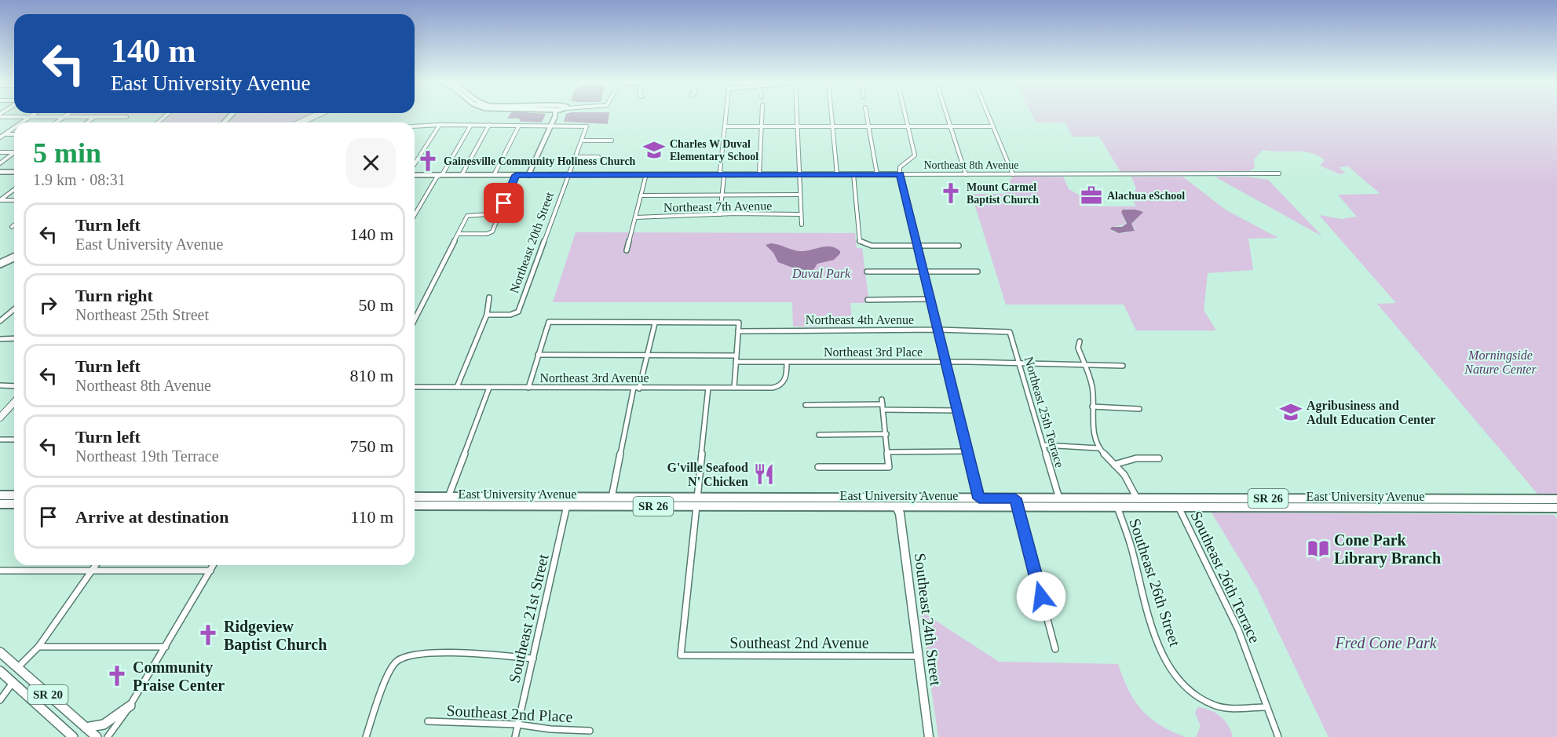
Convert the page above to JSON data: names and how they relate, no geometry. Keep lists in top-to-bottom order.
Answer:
{
  "streets": {
    "highway": ["SR 20"],
    "main road": ["East University Avenue", "SR 26"],
    "street": [
      "Northeast 8th Avenue",
      "Northeast 7th Avenue",
      "Northeast 20th Street",
      "Northeast 4th Avenue",
      "Northeast 3rd Place",
      "Northeast 3rd Avenue",
      "Northeast 25th Terrace",
      "Southeast 26th Terrace",
      "Southeast 26th Street",
      "Southeast 21st Street",
      "Southeast 24th Street",
      "Southeast 2nd Avenue",
      "Southeast 2nd Place"
    ]
  },
  "crossings": [
    ["Northeast 8th Avenue", "Northeast 20th Street"],
    ["Northeast 4th Avenue", "Northeast 25th Terrace"],
    ["Northeast 3rd Place", "Northeast 3rd Avenue"],
    ["Northeast 3rd Place", "Northeast 25th Terrace"],
    ["Northeast 25th Terrace", "East University Avenue"],
    ["East University Avenue", "Southeast 26th Terrace"],
    ["East University Avenue", "Southeast 26th Street"],
    ["East University Avenue", "Southeast 21st Street"],
    ["East University Avenue", "Southeast 24th Street"],
    ["East University Avenue", "Southeast 2nd Avenue"],
    ["Southeast 26th Terrace", "Southeast 26th Street"],
    ["Southeast 21st Street", "Southeast 2nd Place"],
    ["Southeast 24th Street", "Southeast 2nd Avenue"]
  ],
  "parks": ["Duval Park", "Morningside Nature Center", "Fred Cone Park"],
  "places": {
    "school or university": ["Charles W Duval Elementary School", "Agribusiness and Adult Education Center"],
    "church": [
      "Gainesville Community Holiness Church",
      "Mount Carmel Baptist Church",
      "Ridgeview Baptist Church",
      "Community Praise Center"
    ],
    "office": ["Alachua eSchool"],
    "restaurant": ["G'ville Seafood N' Chicken"],
    "library": ["Cone Park Library Branch"]
  },
  "page": {
    "turn": ["140 m", "East University Avenue"],
    "heading": ["5 min", "1.9 km · 08:31"],
    "list": [
      {
        "name": "Turn left",
        "note": "East University Avenue",
        "value": "140 m"
      },
      {
        "name": "Turn right",
        "note": "Northeast 25th Street",
        "value": "50 m"
      },
      {
        "name": "Turn left",
        "note": "Northeast 8th Avenue",
        "value": "810 m"
      },
      {
        "name": "Turn left",
        "note": "Northeast 19th Terrace",
        "value": "750 m"
      },
      {
        "name": "Arrive at destination",
        "value": "110 m"
      }
    ]
  }
}
